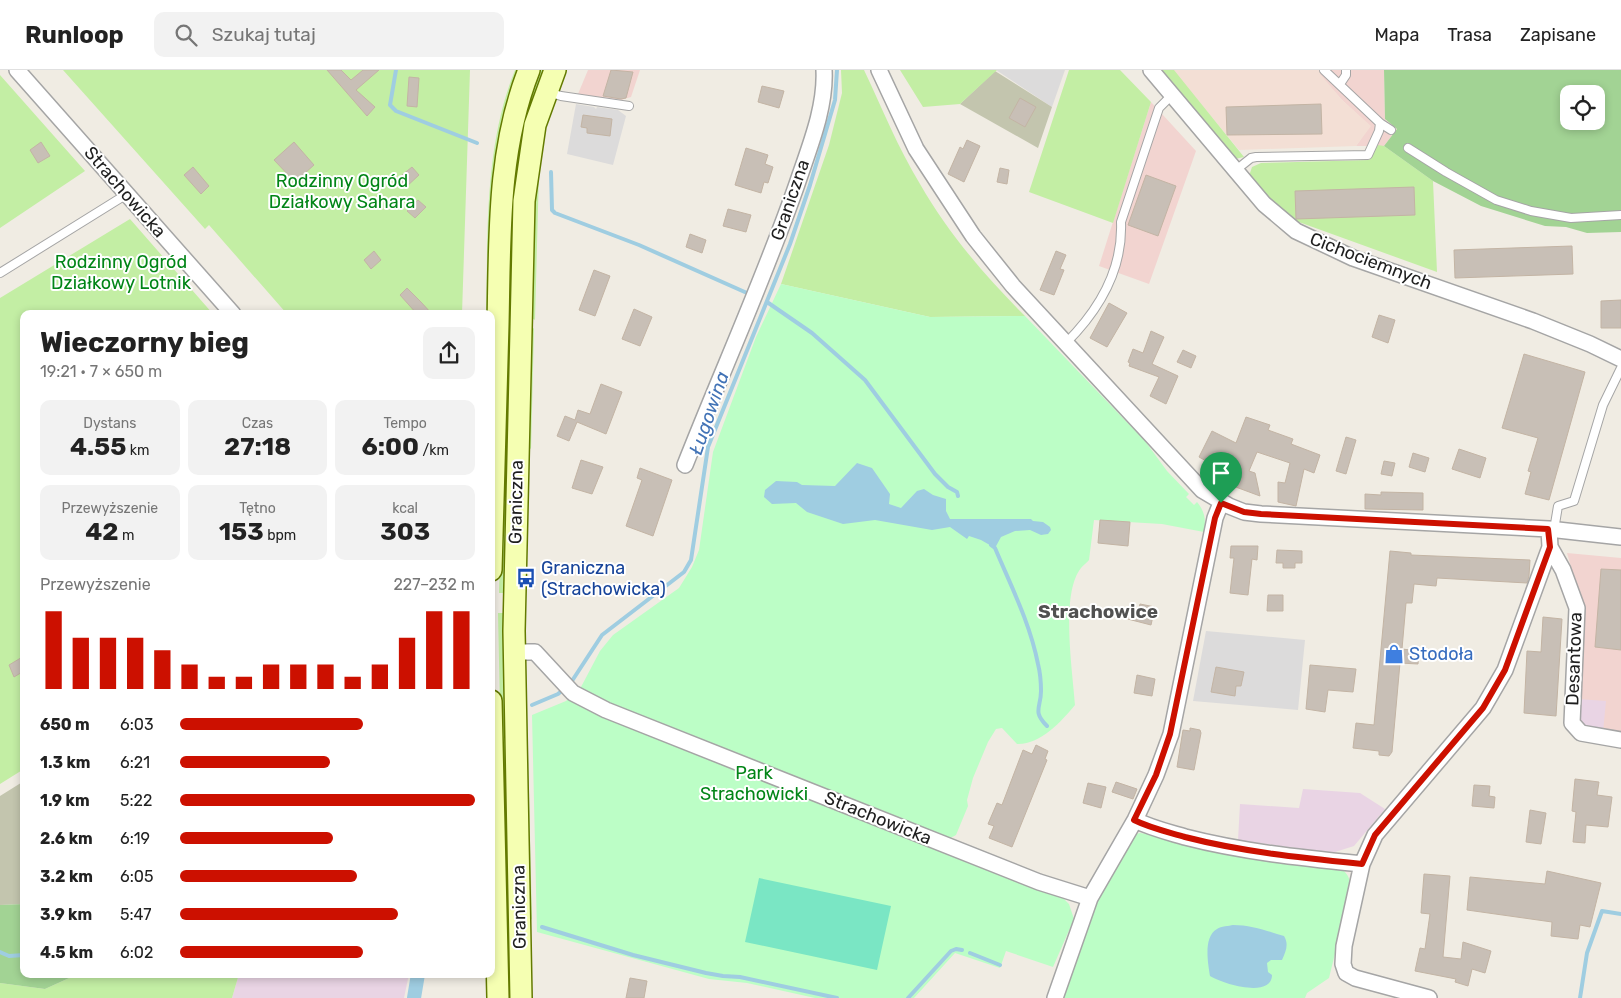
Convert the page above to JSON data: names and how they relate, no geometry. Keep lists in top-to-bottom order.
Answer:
{
  "streets": {
    "main road": ["Graniczna"],
    "street": ["Strachowicka", "Cichociemnych", "Desantowa"]
  },
  "crossings": [
    ["Strachowicka", "Graniczna"]
  ],
  "districts": ["Strachowice"],
  "water": ["Ługowina"],
  "parks": ["Rodzinny Ogród Działkowy Sahara", "Rodzinny Ogród Działkowy Lotnik", "Park Strachowicki"],
  "places": {
    "bus stop": ["Graniczna (Strachowicka)"],
    "shop": ["Stodoła"]
  },
  "page": {
    "header": "Runloop",
    "search": "Szukaj tutaj",
    "nav": ["Mapa", "Trasa", "Zapisane"],
    "heading": ["Wieczorny bieg", "19:21 · 7 × 650 m"],
    "stats": [
      ["Dystans", "4.55 km"],
      ["Czas", "27:18"],
      ["Tempo", "6:00 /km"],
      ["Przewyższenie", "42 m"],
      ["Tętno", "153 bpm"],
      ["kcal", "303"]
    ],
    "chart": ["Przewyższenie", "227–232 m"],
    "list": [
      {
        "name": "650 m",
        "note": "6:03"
      },
      {
        "name": "1.3 km",
        "note": "6:21"
      },
      {
        "name": "1.9 km",
        "note": "5:22"
      },
      {
        "name": "2.6 km",
        "note": "6:19"
      },
      {
        "name": "3.2 km",
        "note": "6:05"
      },
      {
        "name": "3.9 km",
        "note": "5:47"
      },
      {
        "name": "4.5 km",
        "note": "6:02"
      }
    ]
  }
}
